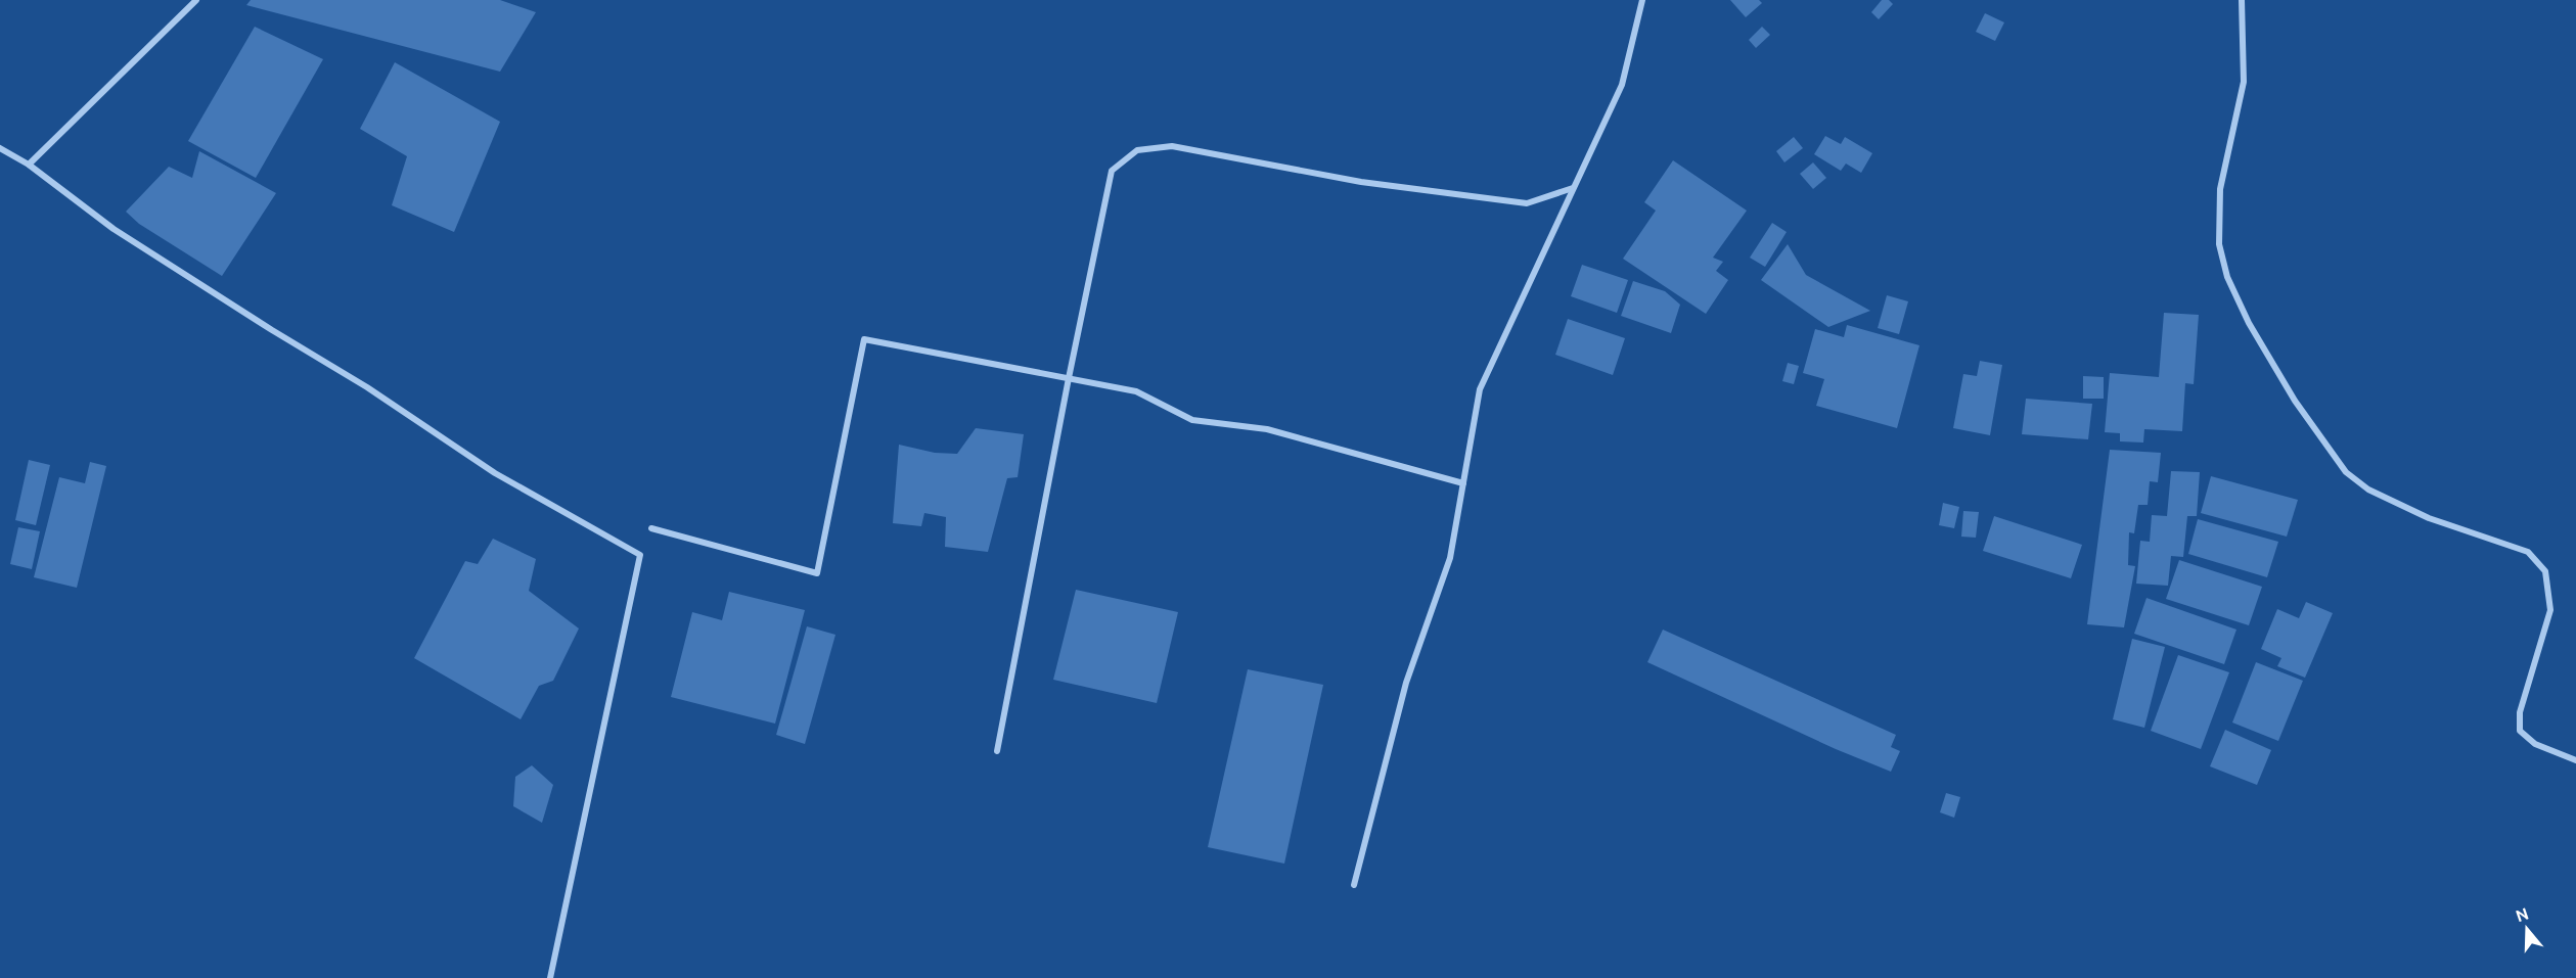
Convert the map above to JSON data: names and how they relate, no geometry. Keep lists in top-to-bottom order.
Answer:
{
  "north": "top"
}
